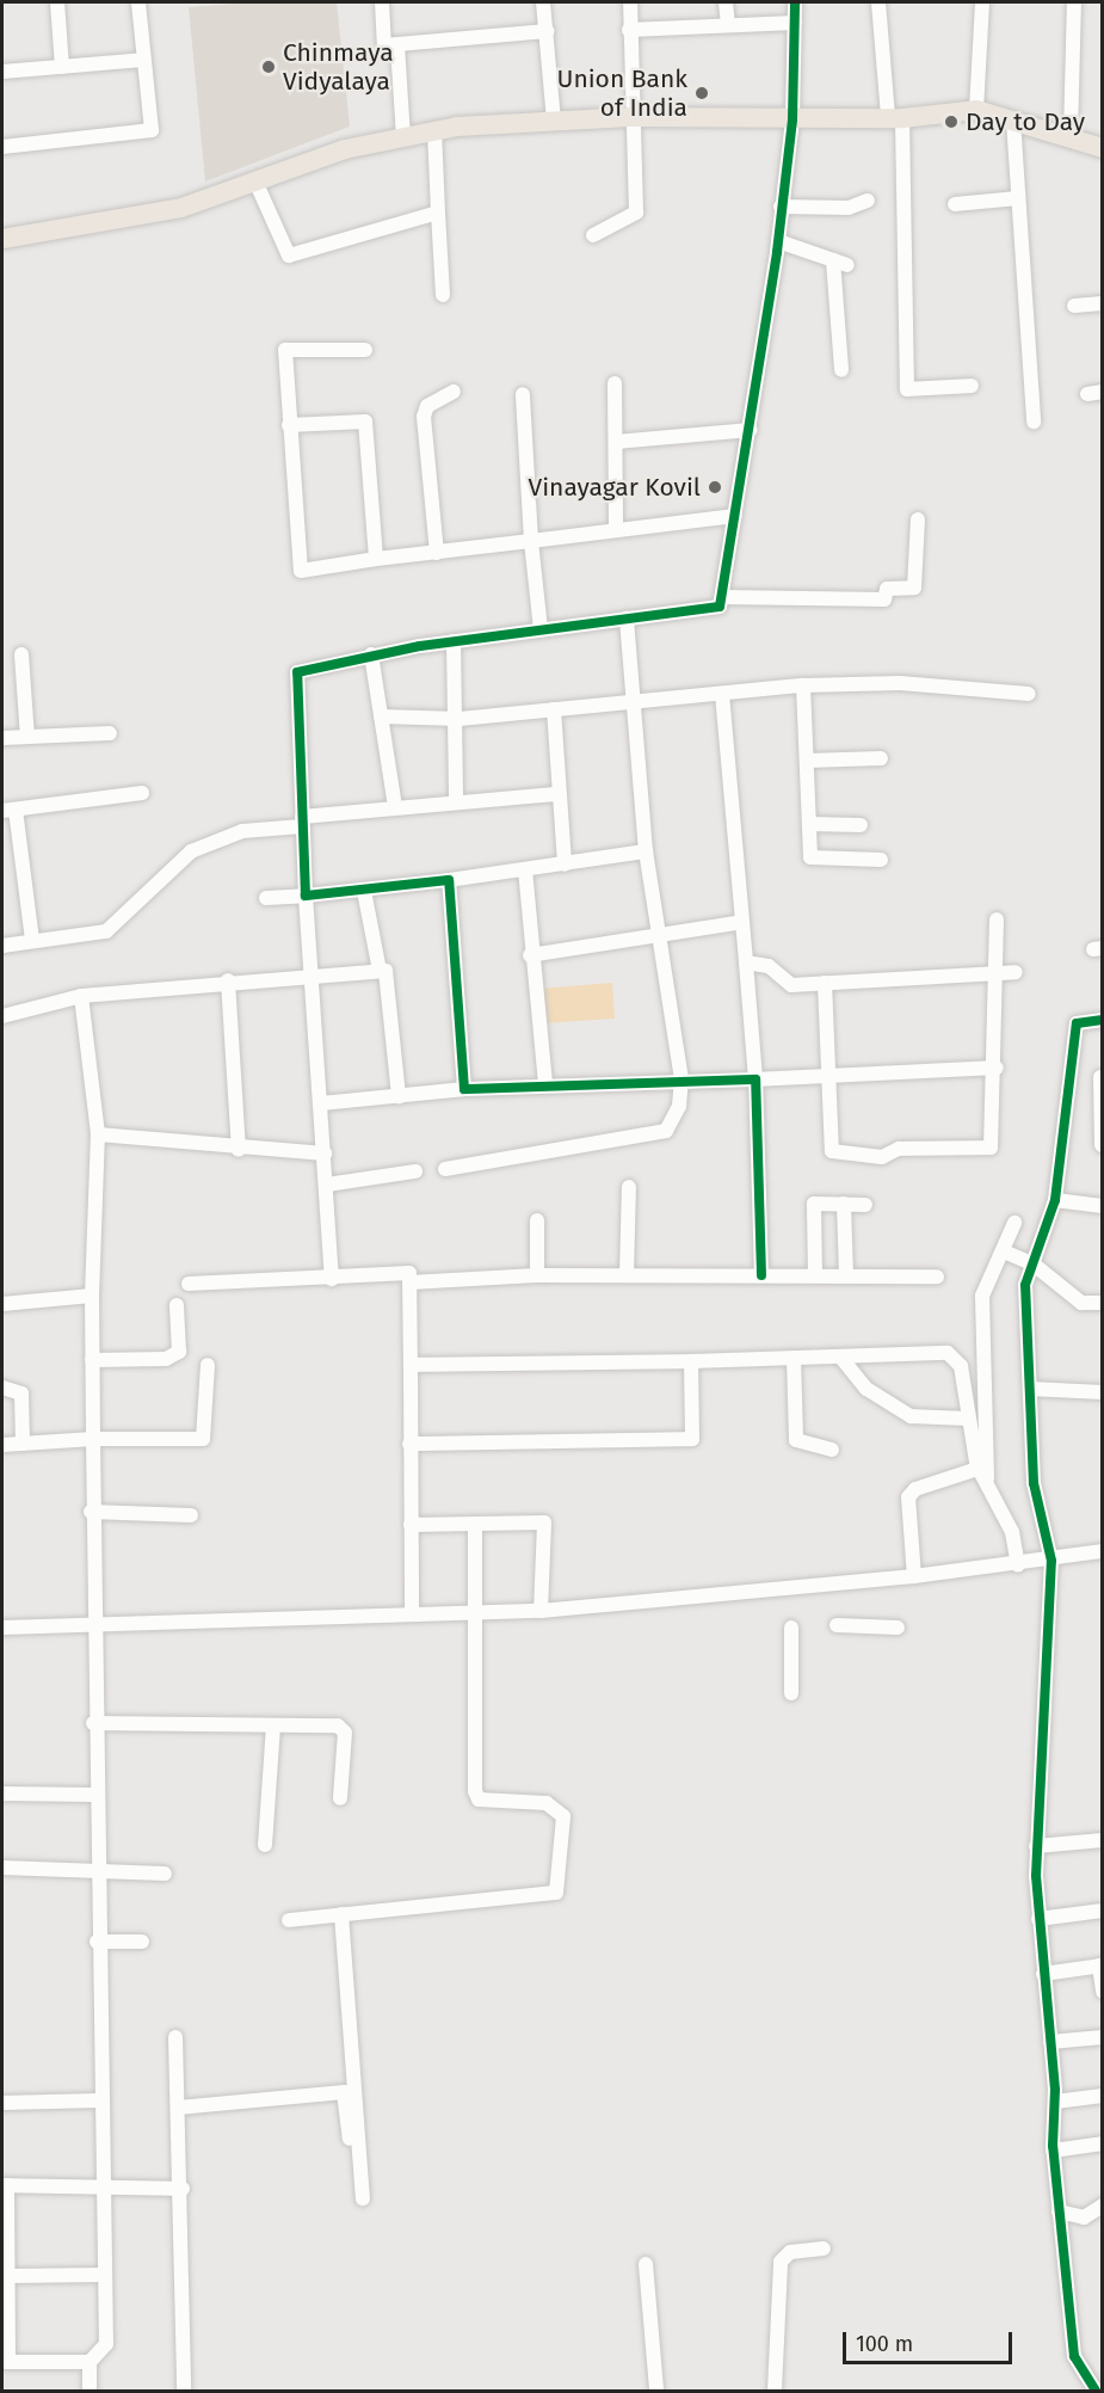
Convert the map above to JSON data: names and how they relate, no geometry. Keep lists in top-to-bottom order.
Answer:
{
  "places": [
    "Chinmaya Vidyalaya",
    "Union Bank of India",
    "Day to Day",
    "Vinayagar Kovil"
  ],
  "scale_bar": "100 m"
}
